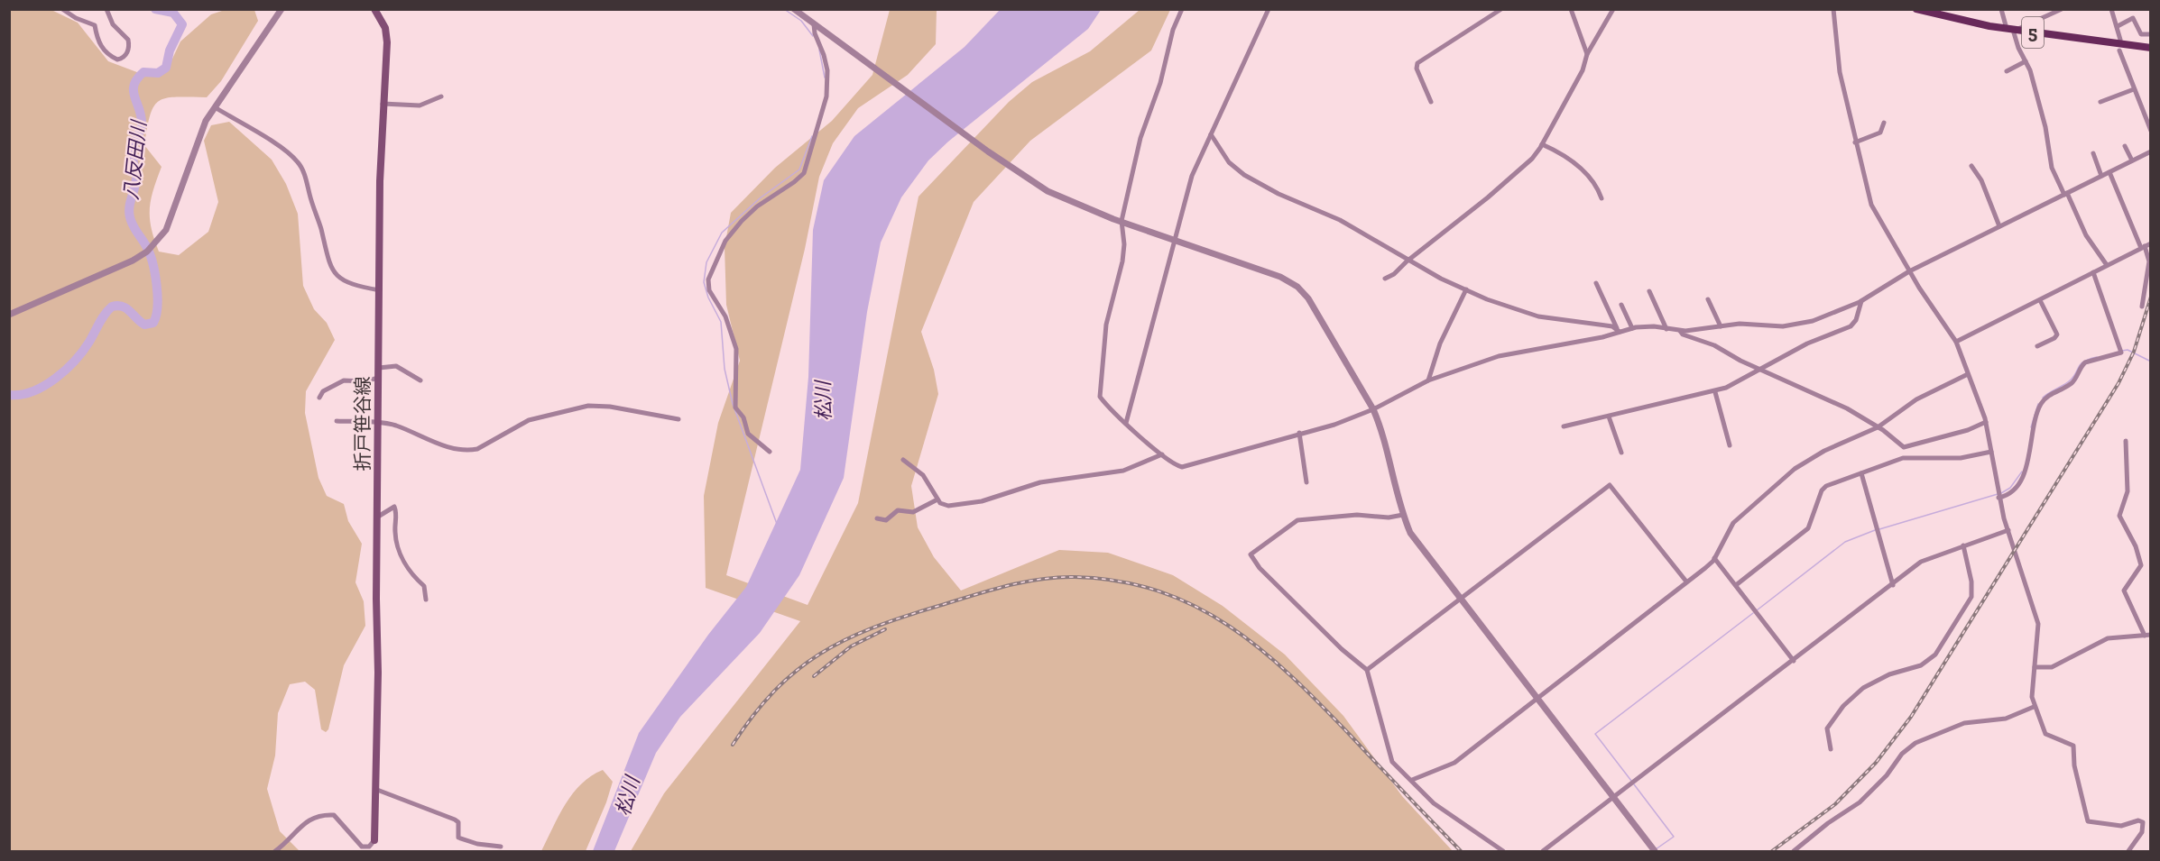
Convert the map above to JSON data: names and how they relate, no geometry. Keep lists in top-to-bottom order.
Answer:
{
  "streets": {
    "main road": ["5", "折戸笹谷線"]
  },
  "water": ["八反田川", "松川"]
}
